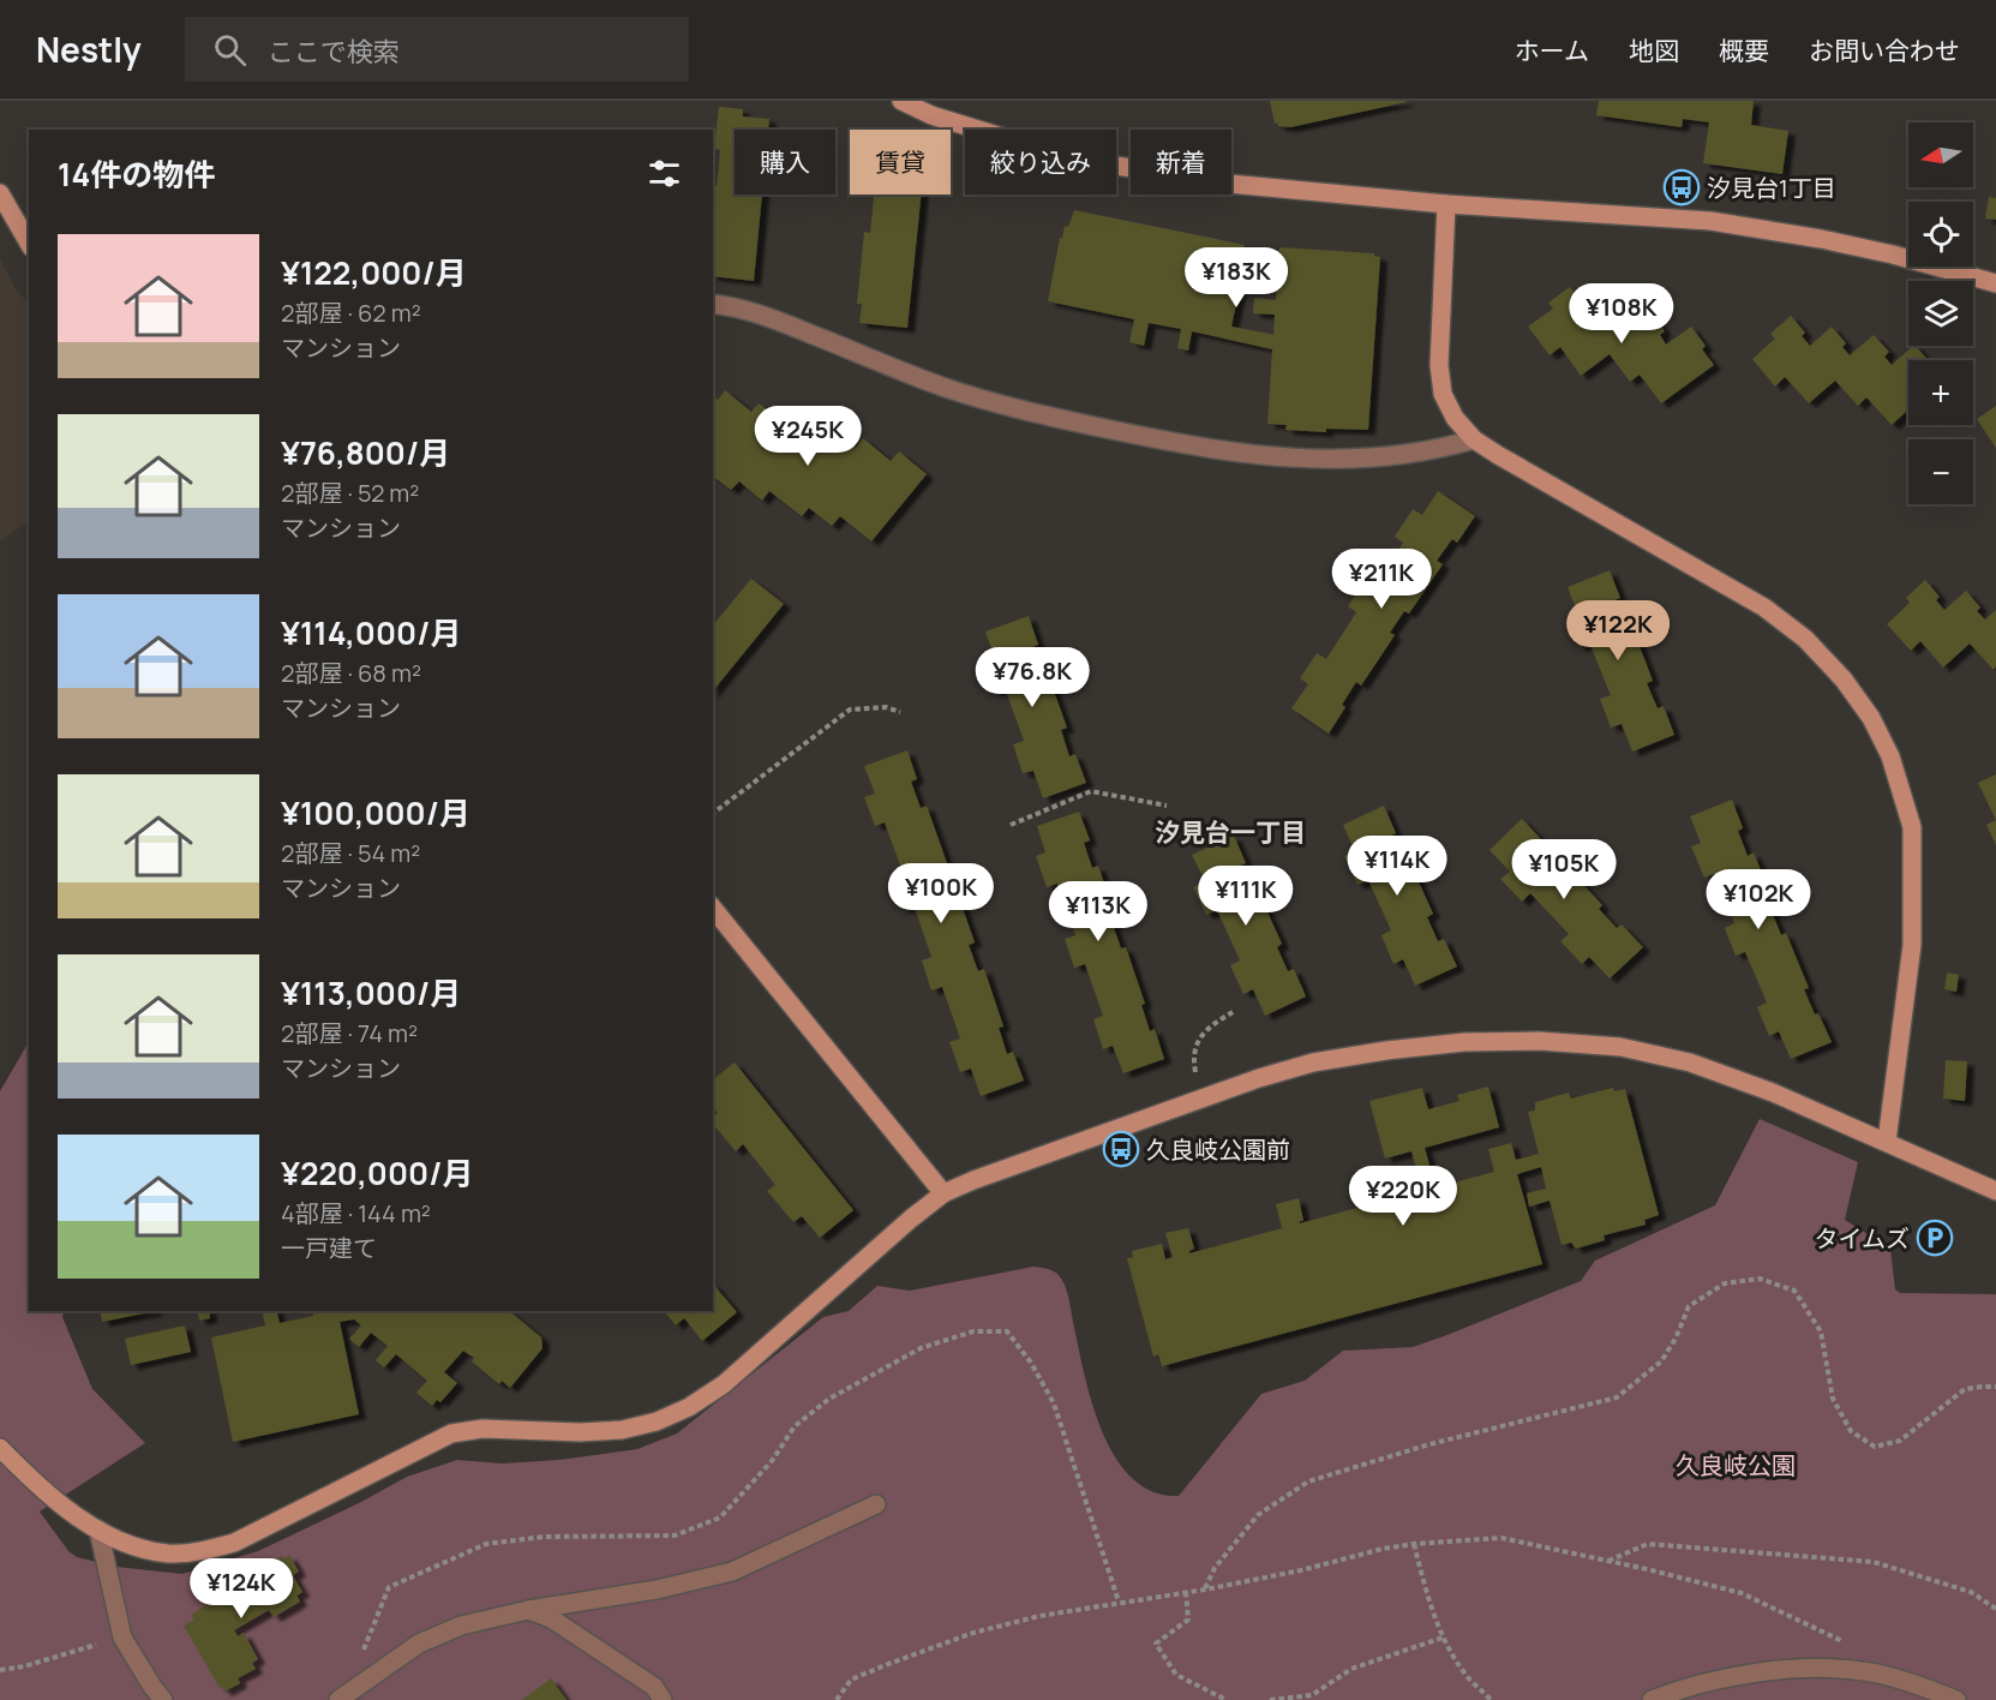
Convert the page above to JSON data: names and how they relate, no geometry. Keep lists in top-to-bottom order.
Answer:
{
  "districts": ["汐見台一丁目"],
  "parks": ["久良岐公園"],
  "places": {
    "bus stop": ["汐見台1丁目", "久良岐公園前"],
    "parking": ["タイムズ"]
  },
  "north": "left",
  "page": {
    "header": "Nestly",
    "search": "ここで検索",
    "nav": [
      "ホーム",
      "地図",
      "概要",
      "お問い合わせ"
    ],
    "map_buttons": ["+", "−"],
    "chip": [
      "購入",
      "賃貸",
      "絞り込み",
      "新着"
    ],
    "heading": "14件の物件",
    "list": [
      {
        "name": "¥122,000/月",
        "note": "2部屋 · 62 m² · マンション"
      },
      {
        "name": "¥76,800/月",
        "note": "2部屋 · 52 m² · マンション"
      },
      {
        "name": "¥114,000/月",
        "note": "2部屋 · 68 m² · マンション"
      },
      {
        "name": "¥100,000/月",
        "note": "2部屋 · 54 m² · マンション"
      },
      {
        "name": "¥113,000/月",
        "note": "2部屋 · 74 m² · マンション"
      },
      {
        "name": "¥220,000/月",
        "note": "4部屋 · 144 m² · 一戸建て"
      }
    ],
    "price": [
      "¥183K",
      "¥108K",
      "¥245K",
      "¥211K",
      "¥122K",
      "¥76.8K",
      "¥114K",
      "¥105K",
      "¥100K",
      "¥111K",
      "¥102K",
      "¥113K",
      "¥220K",
      "¥124K"
    ]
  }
}
